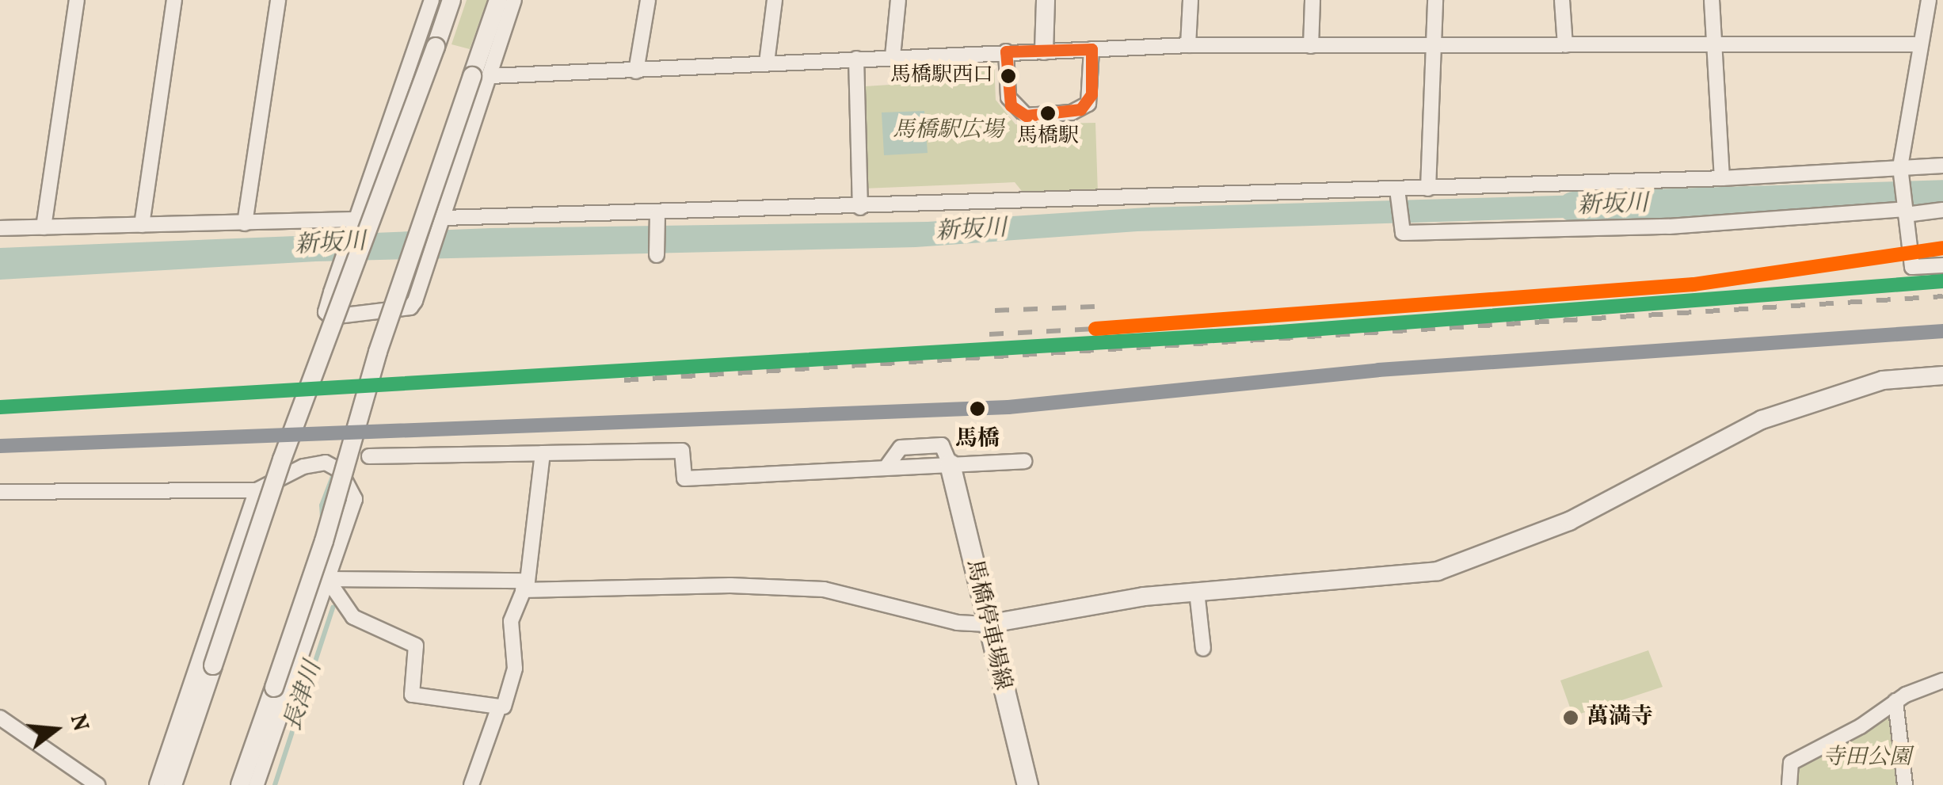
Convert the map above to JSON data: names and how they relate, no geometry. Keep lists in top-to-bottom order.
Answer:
{
  "streets": {
    "main road": ["馬橋停車場線"]
  },
  "water": ["新坂川", "長津川"],
  "parks": ["馬橋駅広場", "寺田公園"],
  "places": [
    "馬橋駅西口",
    "馬橋駅",
    "馬橋",
    "萬満寺"
  ],
  "north": "right"
}
